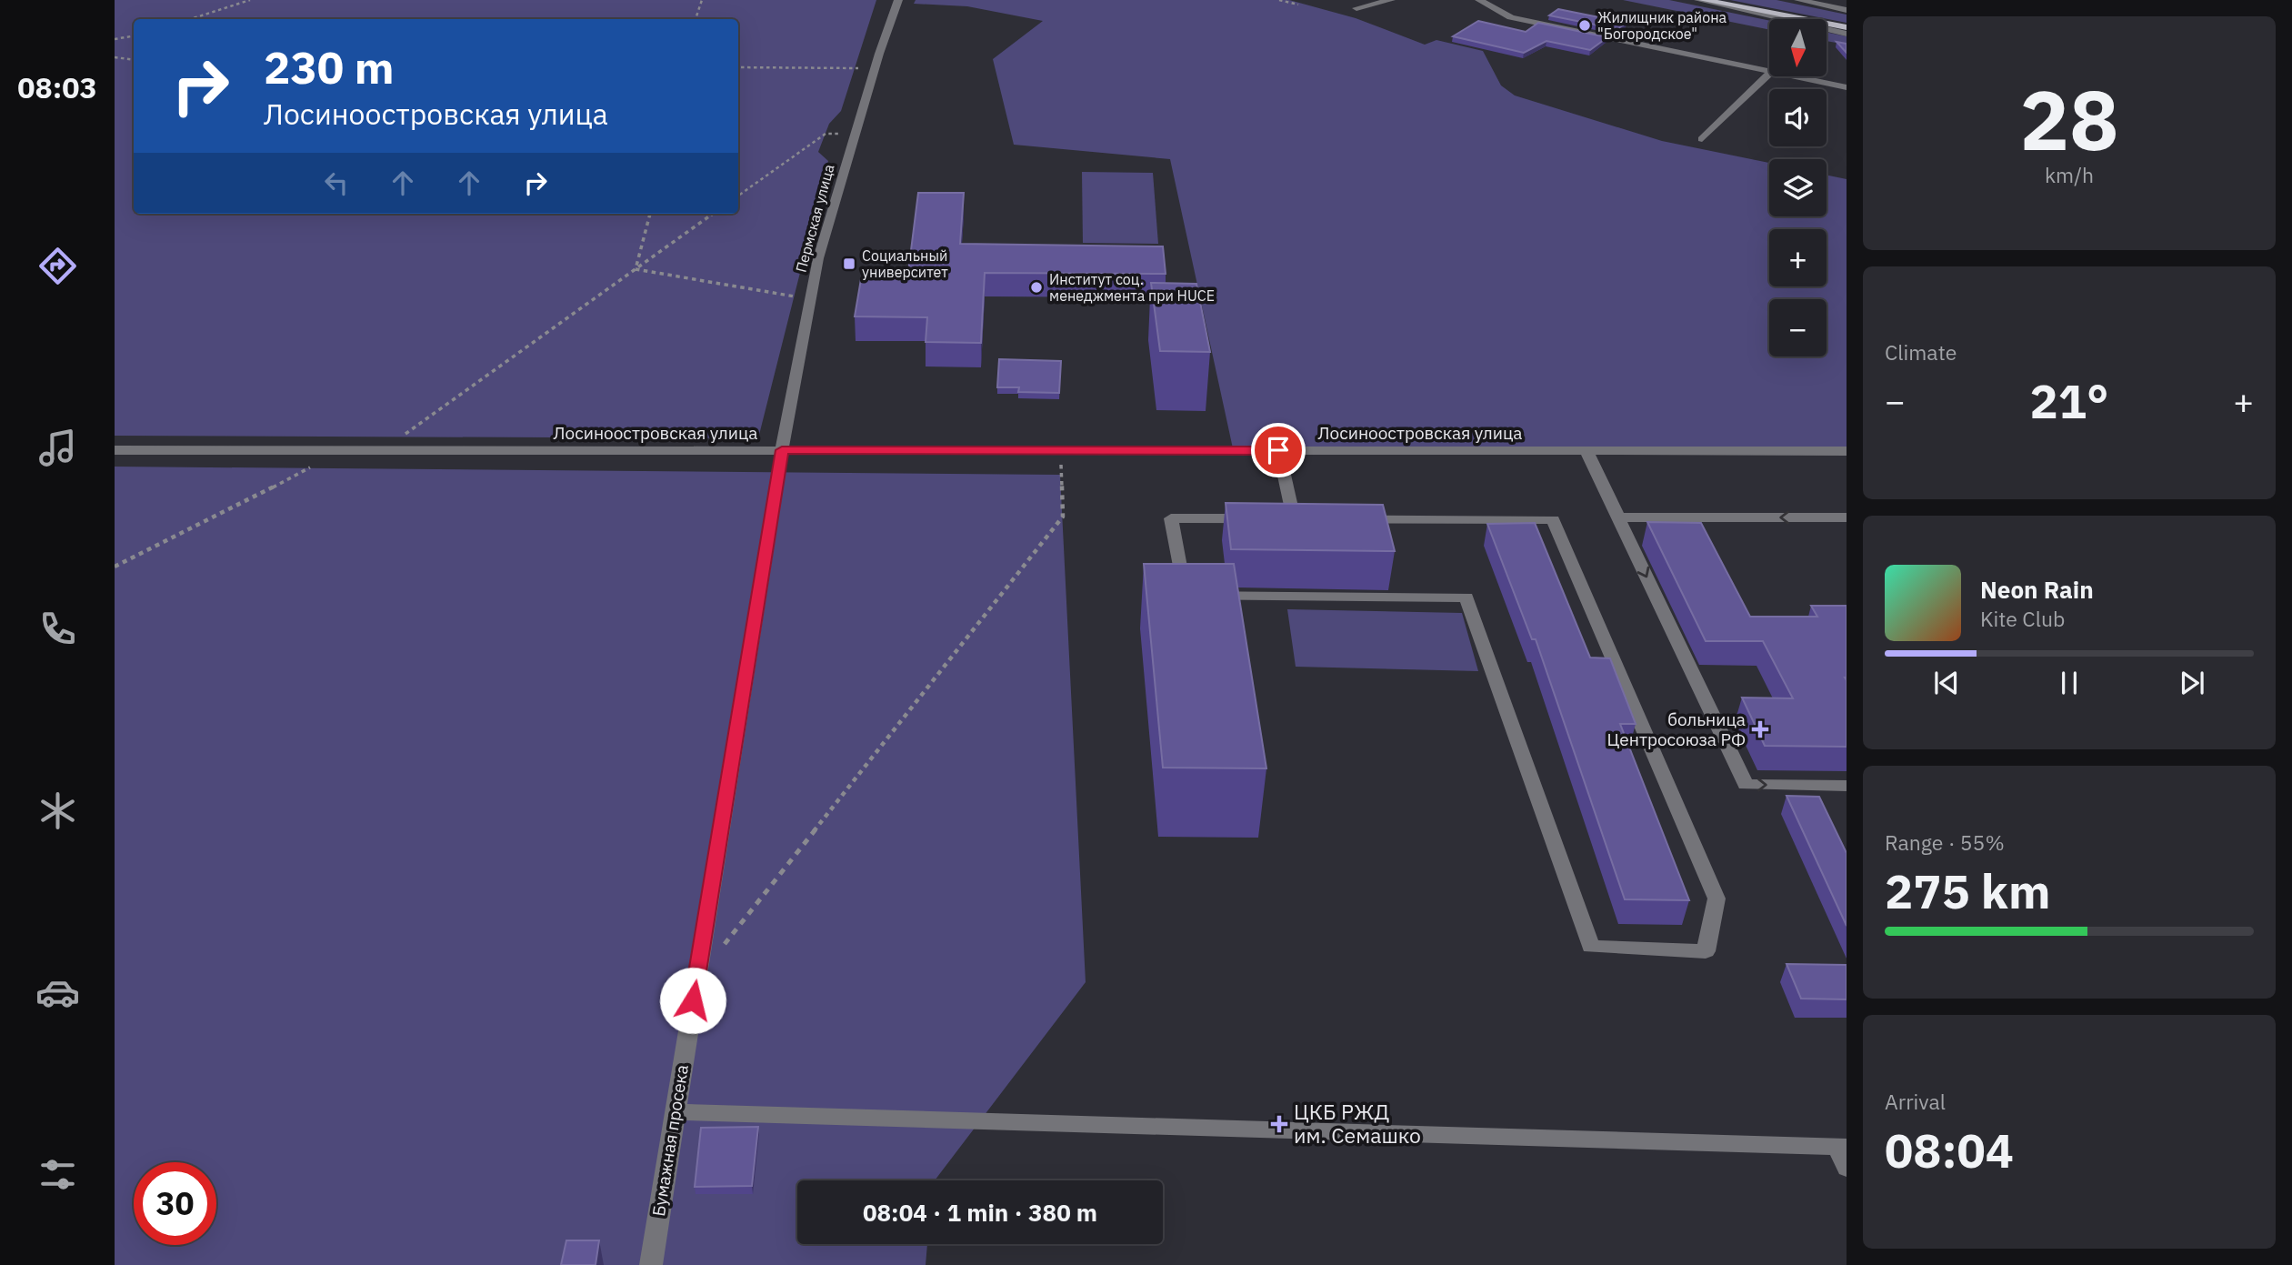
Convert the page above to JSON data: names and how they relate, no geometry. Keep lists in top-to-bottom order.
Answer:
{
  "streets": {
    "street": ["Пермская улица", "Лосиноостровская улица", "Бумажная просека"]
  },
  "crossings": [
    ["Пермская улица", "Лосиноостровская улица"],
    ["Пермская улица", "Бумажная просека"],
    ["Лосиноостровская улица", "Бумажная просека"]
  ],
  "places": {
    "other": ["Жилищник района \"Богородское\"", "Институт соц. менеджмента при HUCE"],
    "transit": ["Социальный университет"],
    "health": ["больница Центросоюза РФ", "ЦКБ РЖД им. Семашко"]
  },
  "north": "bottom",
  "page": {
    "tabs": "08:03",
    "tile": [
      ["28", "km/h"],
      "Climate",
      ["Range · 55%", "275 km"],
      ["Arrival", "08:04"]
    ],
    "map_buttons": ["+", "−"],
    "turn": ["230 m", "Лосиноостровская улица"],
    "heat": ["−", "21°", "+"],
    "song": ["Neon Rain", "Kite Club"],
    "limit": "30",
    "trip": "08:04 · 1 min · 380 m"
  }
}
